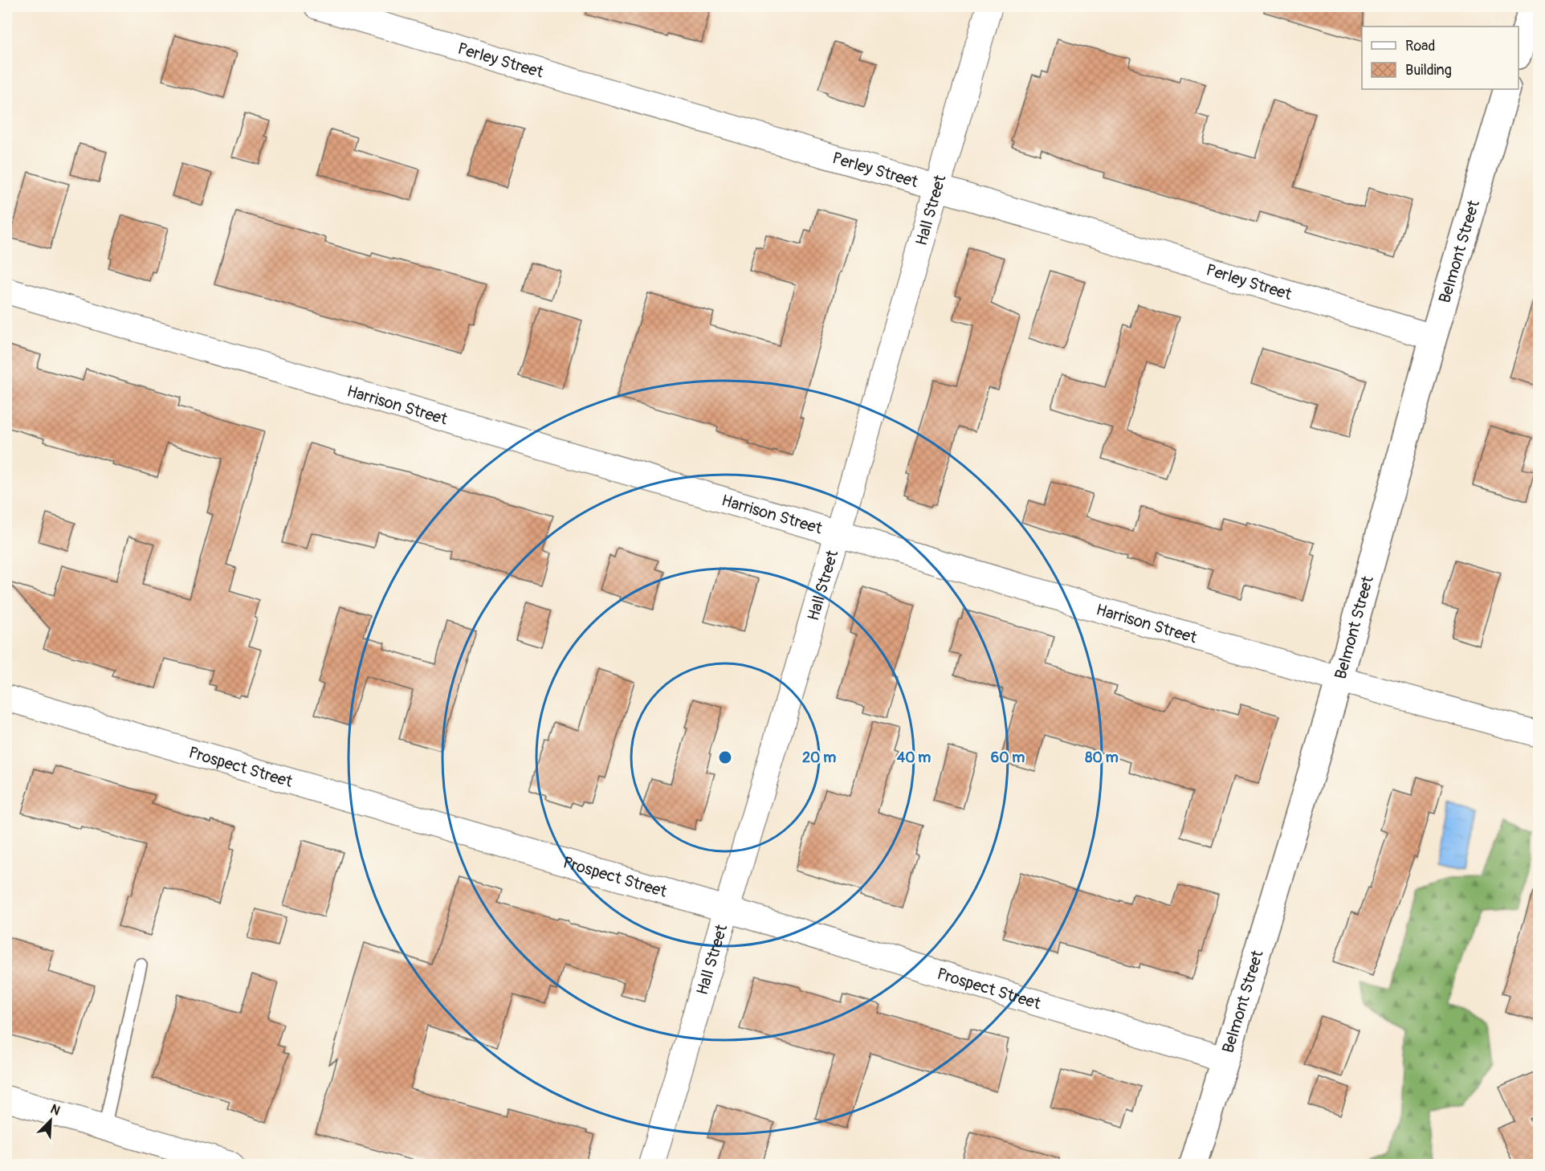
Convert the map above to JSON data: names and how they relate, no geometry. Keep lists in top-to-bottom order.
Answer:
{
  "streets": {
    "street": [
      "Perley Street",
      "Hall Street",
      "Belmont Street",
      "Harrison Street",
      "Prospect Street"
    ]
  },
  "crossings": [
    ["Perley Street", "Hall Street"],
    ["Perley Street", "Belmont Street"],
    ["Hall Street", "Harrison Street"],
    ["Hall Street", "Prospect Street"],
    ["Belmont Street", "Harrison Street"],
    ["Belmont Street", "Prospect Street"]
  ],
  "legend": ["Road", "Building"],
  "north": "top right",
  "rings": [
    "20 m",
    "40 m",
    "60 m",
    "80 m"
  ]
}
